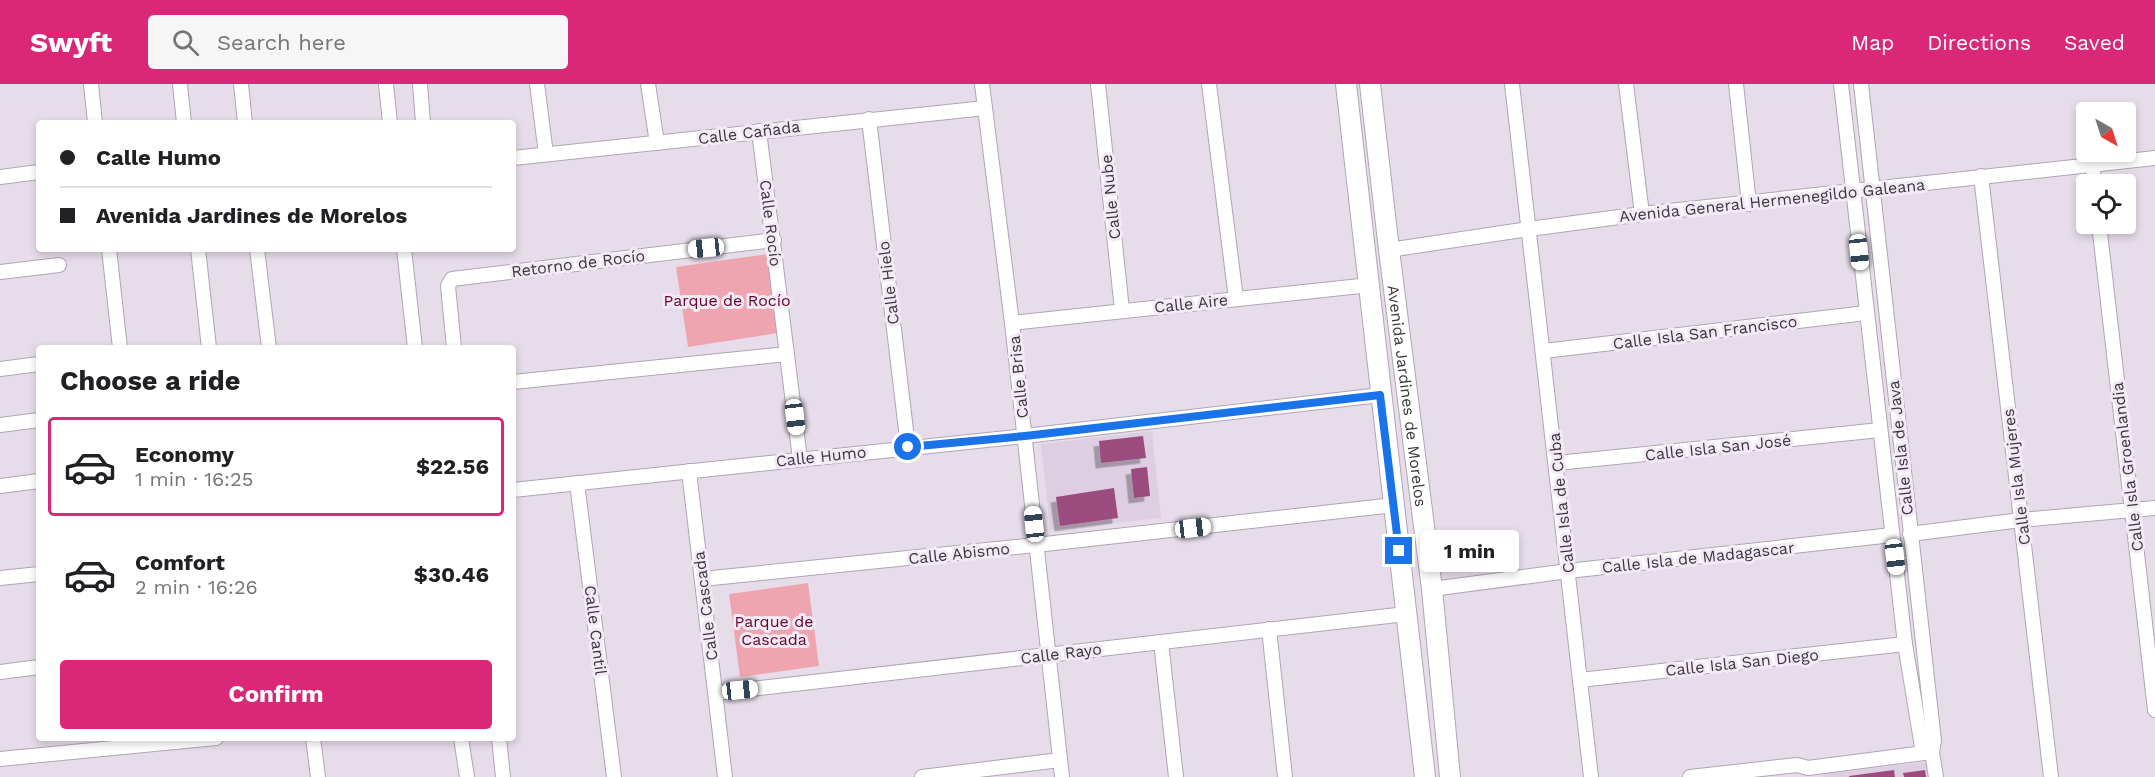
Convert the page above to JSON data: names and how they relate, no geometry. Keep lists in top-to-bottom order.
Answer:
{
  "streets": {
    "main road": ["Avenida Jardines de Morelos"],
    "street": [
      "Calle Cañada",
      "Calle Nube",
      "Avenida General Hermenegildo Galeana",
      "Calle Rocío",
      "Retorno de Rocío",
      "Calle Hielo",
      "Calle Aire",
      "Calle Isla San Francisco",
      "Calle Brisa",
      "Calle Isla San José",
      "Calle Isla de Java",
      "Calle Humo",
      "Calle Isla Groenlandia",
      "Calle Isla Mujeres",
      "Calle Isla de Cuba",
      "Calle Abismo",
      "Calle Isla de Madagascar",
      "Calle Cascada",
      "Calle Cantil",
      "Calle Rayo",
      "Calle Isla San Diego"
    ]
  },
  "crossings": [
    ["Calle Cañada", "Calle Rocío"],
    ["Calle Cañada", "Calle Hielo"],
    ["Calle Cañada", "Calle Brisa"],
    ["Calle Nube", "Calle Aire"],
    ["Avenida General Hermenegildo Galeana", "Avenida Jardines de Morelos"],
    ["Avenida General Hermenegildo Galeana", "Calle Isla de Java"],
    ["Avenida General Hermenegildo Galeana", "Calle Isla Mujeres"],
    ["Avenida General Hermenegildo Galeana", "Calle Isla de Cuba"],
    ["Calle Rocío", "Retorno de Rocío"],
    ["Calle Rocío", "Calle Humo"],
    ["Calle Hielo", "Calle Humo"],
    ["Calle Aire", "Calle Brisa"],
    ["Calle Aire", "Avenida Jardines de Morelos"],
    ["Calle Isla San Francisco", "Calle Isla de Java"],
    ["Calle Isla San Francisco", "Calle Isla de Cuba"],
    ["Calle Brisa", "Calle Humo"],
    ["Calle Brisa", "Calle Abismo"],
    ["Calle Brisa", "Calle Rayo"],
    ["Avenida Jardines de Morelos", "Calle Humo"],
    ["Avenida Jardines de Morelos", "Calle Abismo"],
    ["Avenida Jardines de Morelos", "Calle Isla de Madagascar"],
    ["Avenida Jardines de Morelos", "Calle Rayo"],
    ["Calle Isla San José", "Calle Isla de Java"],
    ["Calle Isla San José", "Calle Isla de Cuba"],
    ["Calle Isla de Java", "Calle Isla de Madagascar"],
    ["Calle Isla de Java", "Calle Isla San Diego"],
    ["Calle Humo", "Calle Cascada"],
    ["Calle Humo", "Calle Cantil"],
    ["Calle Isla de Cuba", "Calle Isla de Madagascar"],
    ["Calle Isla de Cuba", "Calle Isla San Diego"],
    ["Calle Abismo", "Calle Cascada"],
    ["Calle Cascada", "Calle Rayo"]
  ],
  "parks": ["Parque de Rocío", "Parque de Cascada"],
  "north": "bottom right",
  "page": {
    "header": "Swyft",
    "search": "Search here",
    "nav": ["Map", "Directions", "Saved"],
    "banner": ["Calle Humo", "Avenida Jardines de Morelos"],
    "heading": "Choose a ride",
    "list": [
      {
        "name": "Economy",
        "note": "1 min · 16:25",
        "value": "$22.56"
      },
      {
        "name": "Comfort",
        "note": "2 min · 16:26",
        "value": "$30.46"
      }
    ],
    "bubble": "1 min",
    "buttons": "Confirm"
  }
}
